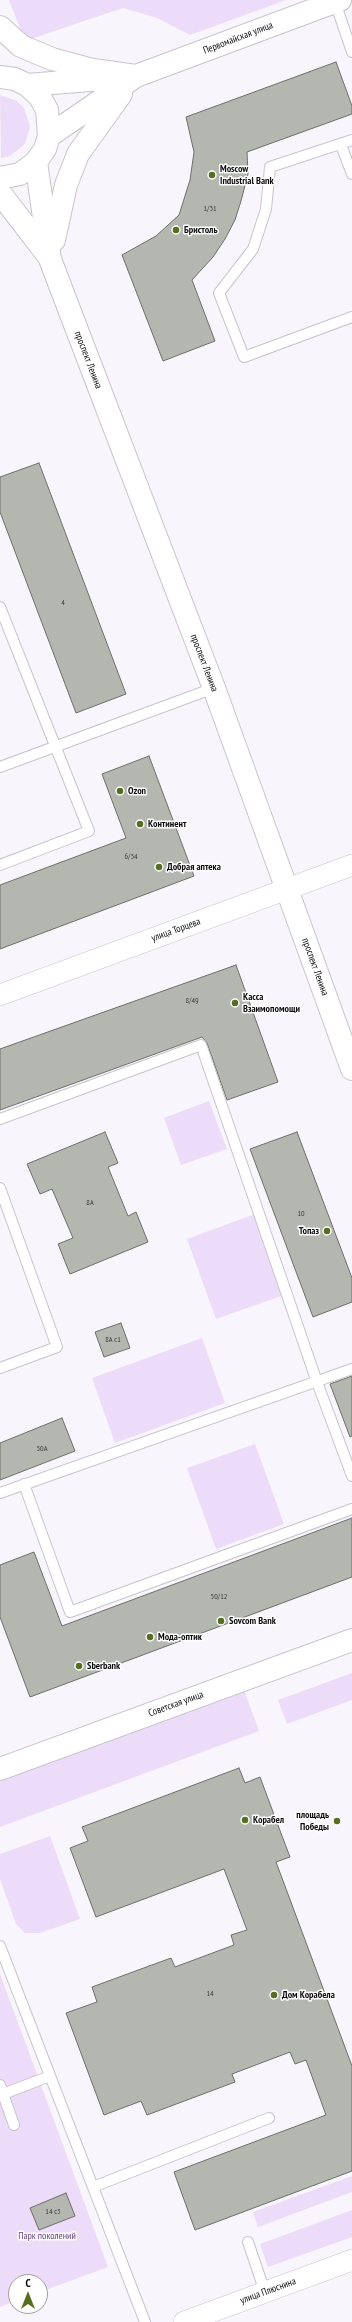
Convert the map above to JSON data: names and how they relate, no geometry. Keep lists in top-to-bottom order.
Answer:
{
  "streets": {
    "street": [
      "Первомайская улица",
      "проспект Ленина",
      "улица Торцева",
      "Советская улица",
      "улица Плюснина"
    ]
  },
  "crossings": [
    ["проспект Ленина", "улица Торцева"]
  ],
  "parks": ["Парк поколений"],
  "places": [
    "Moscow Industrial Bank",
    "Бристоль",
    "Ozon",
    "Континент",
    "Добрая аптека",
    "Касса Взаимопомощи",
    "Топаз",
    "Sovcom Bank",
    "Мода-оптик",
    "Sberbank",
    "Корабел",
    "площадь Победы",
    "Дом Корабела"
  ],
  "house_numbers": [
    "1/31",
    "4",
    "6/34",
    "8/49",
    "8А",
    "10",
    "8А с1",
    "50А",
    "50/12",
    "14",
    "14 с3"
  ],
  "north": "top"
}
